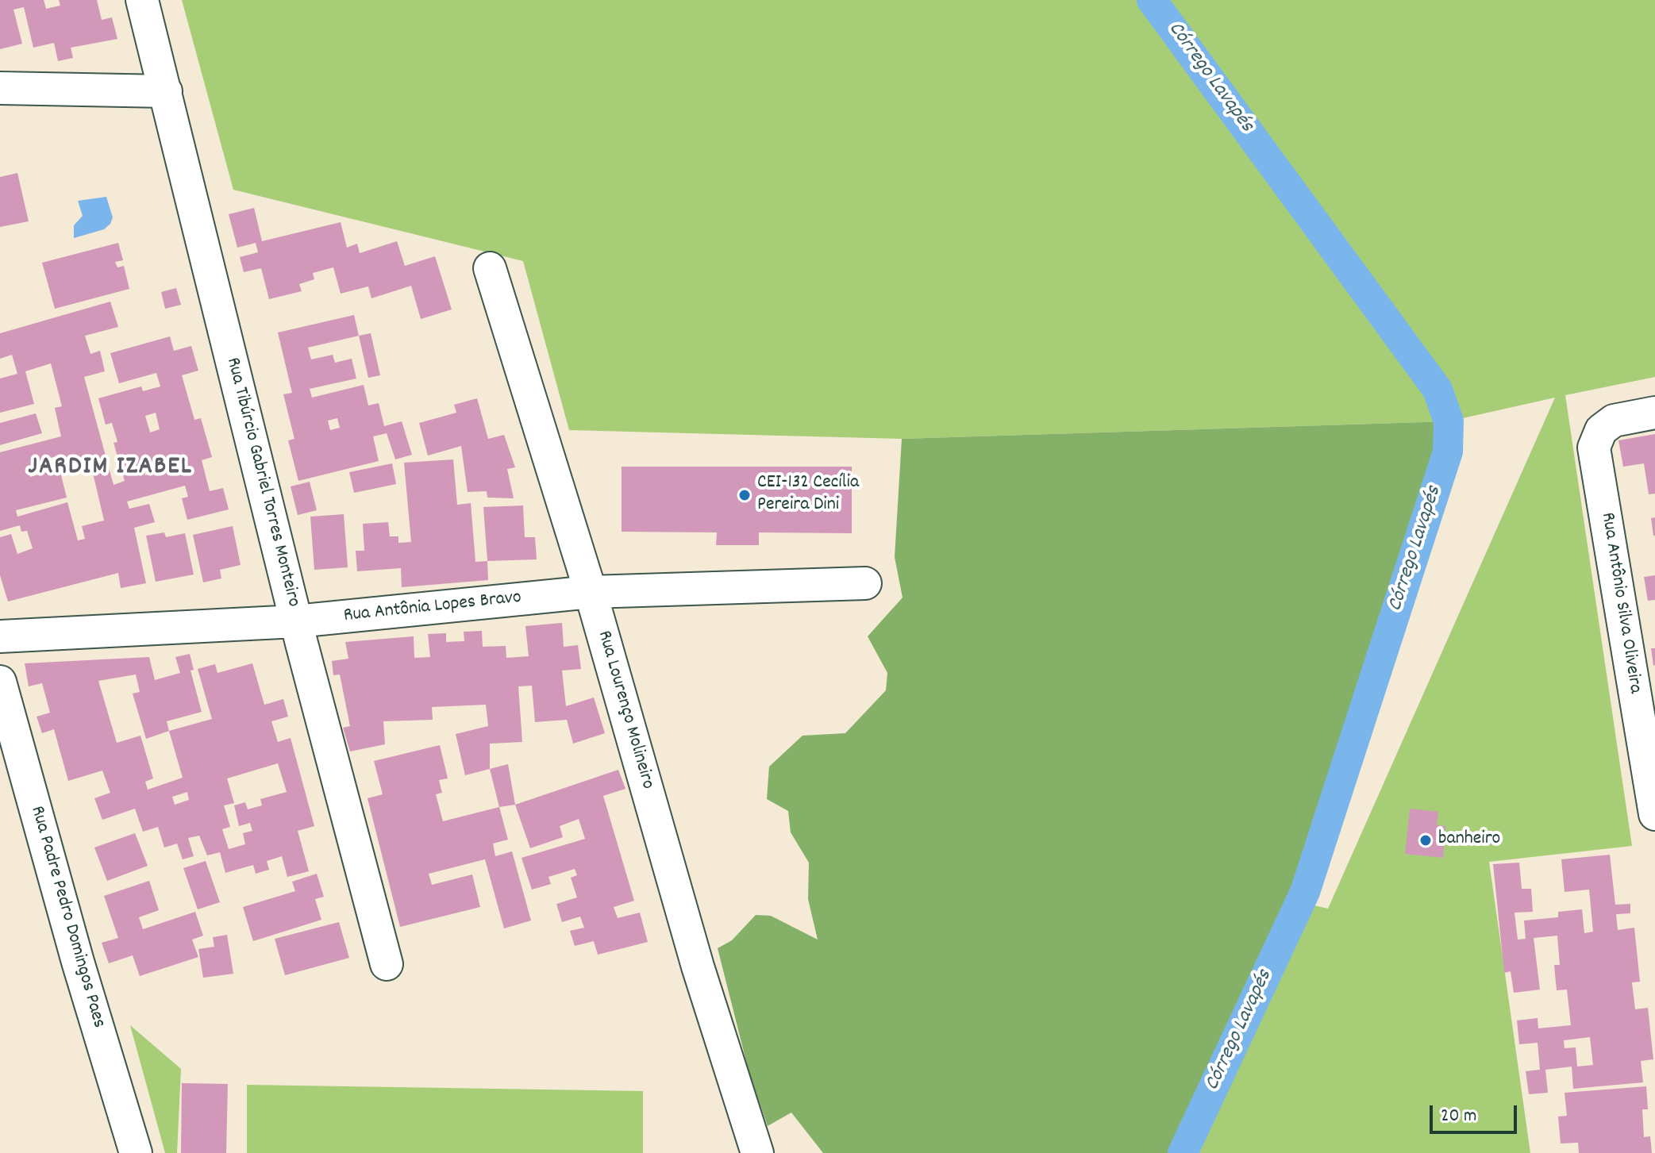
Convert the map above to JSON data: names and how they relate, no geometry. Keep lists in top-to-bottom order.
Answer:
{
  "streets": {
    "street": [
      "Rua Tibúrcio Gabriel Torres Monteiro",
      "Rua Antônio Silva Oliveira",
      "Rua Antônia Lopes Bravo",
      "Rua Lourenço Molineiro",
      "Rua Padre Pedro Domingos Paes"
    ]
  },
  "crossings": [
    ["Rua Tibúrcio Gabriel Torres Monteiro", "Rua Antônia Lopes Bravo"],
    ["Rua Antônia Lopes Bravo", "Rua Lourenço Molineiro"]
  ],
  "districts": ["JARDIM IZABEL"],
  "water": ["Córrego Lavapés"],
  "places": ["CEI-132 Cecília Pereira Dini", "banheiro"],
  "scale_bar": "20 m"
}
